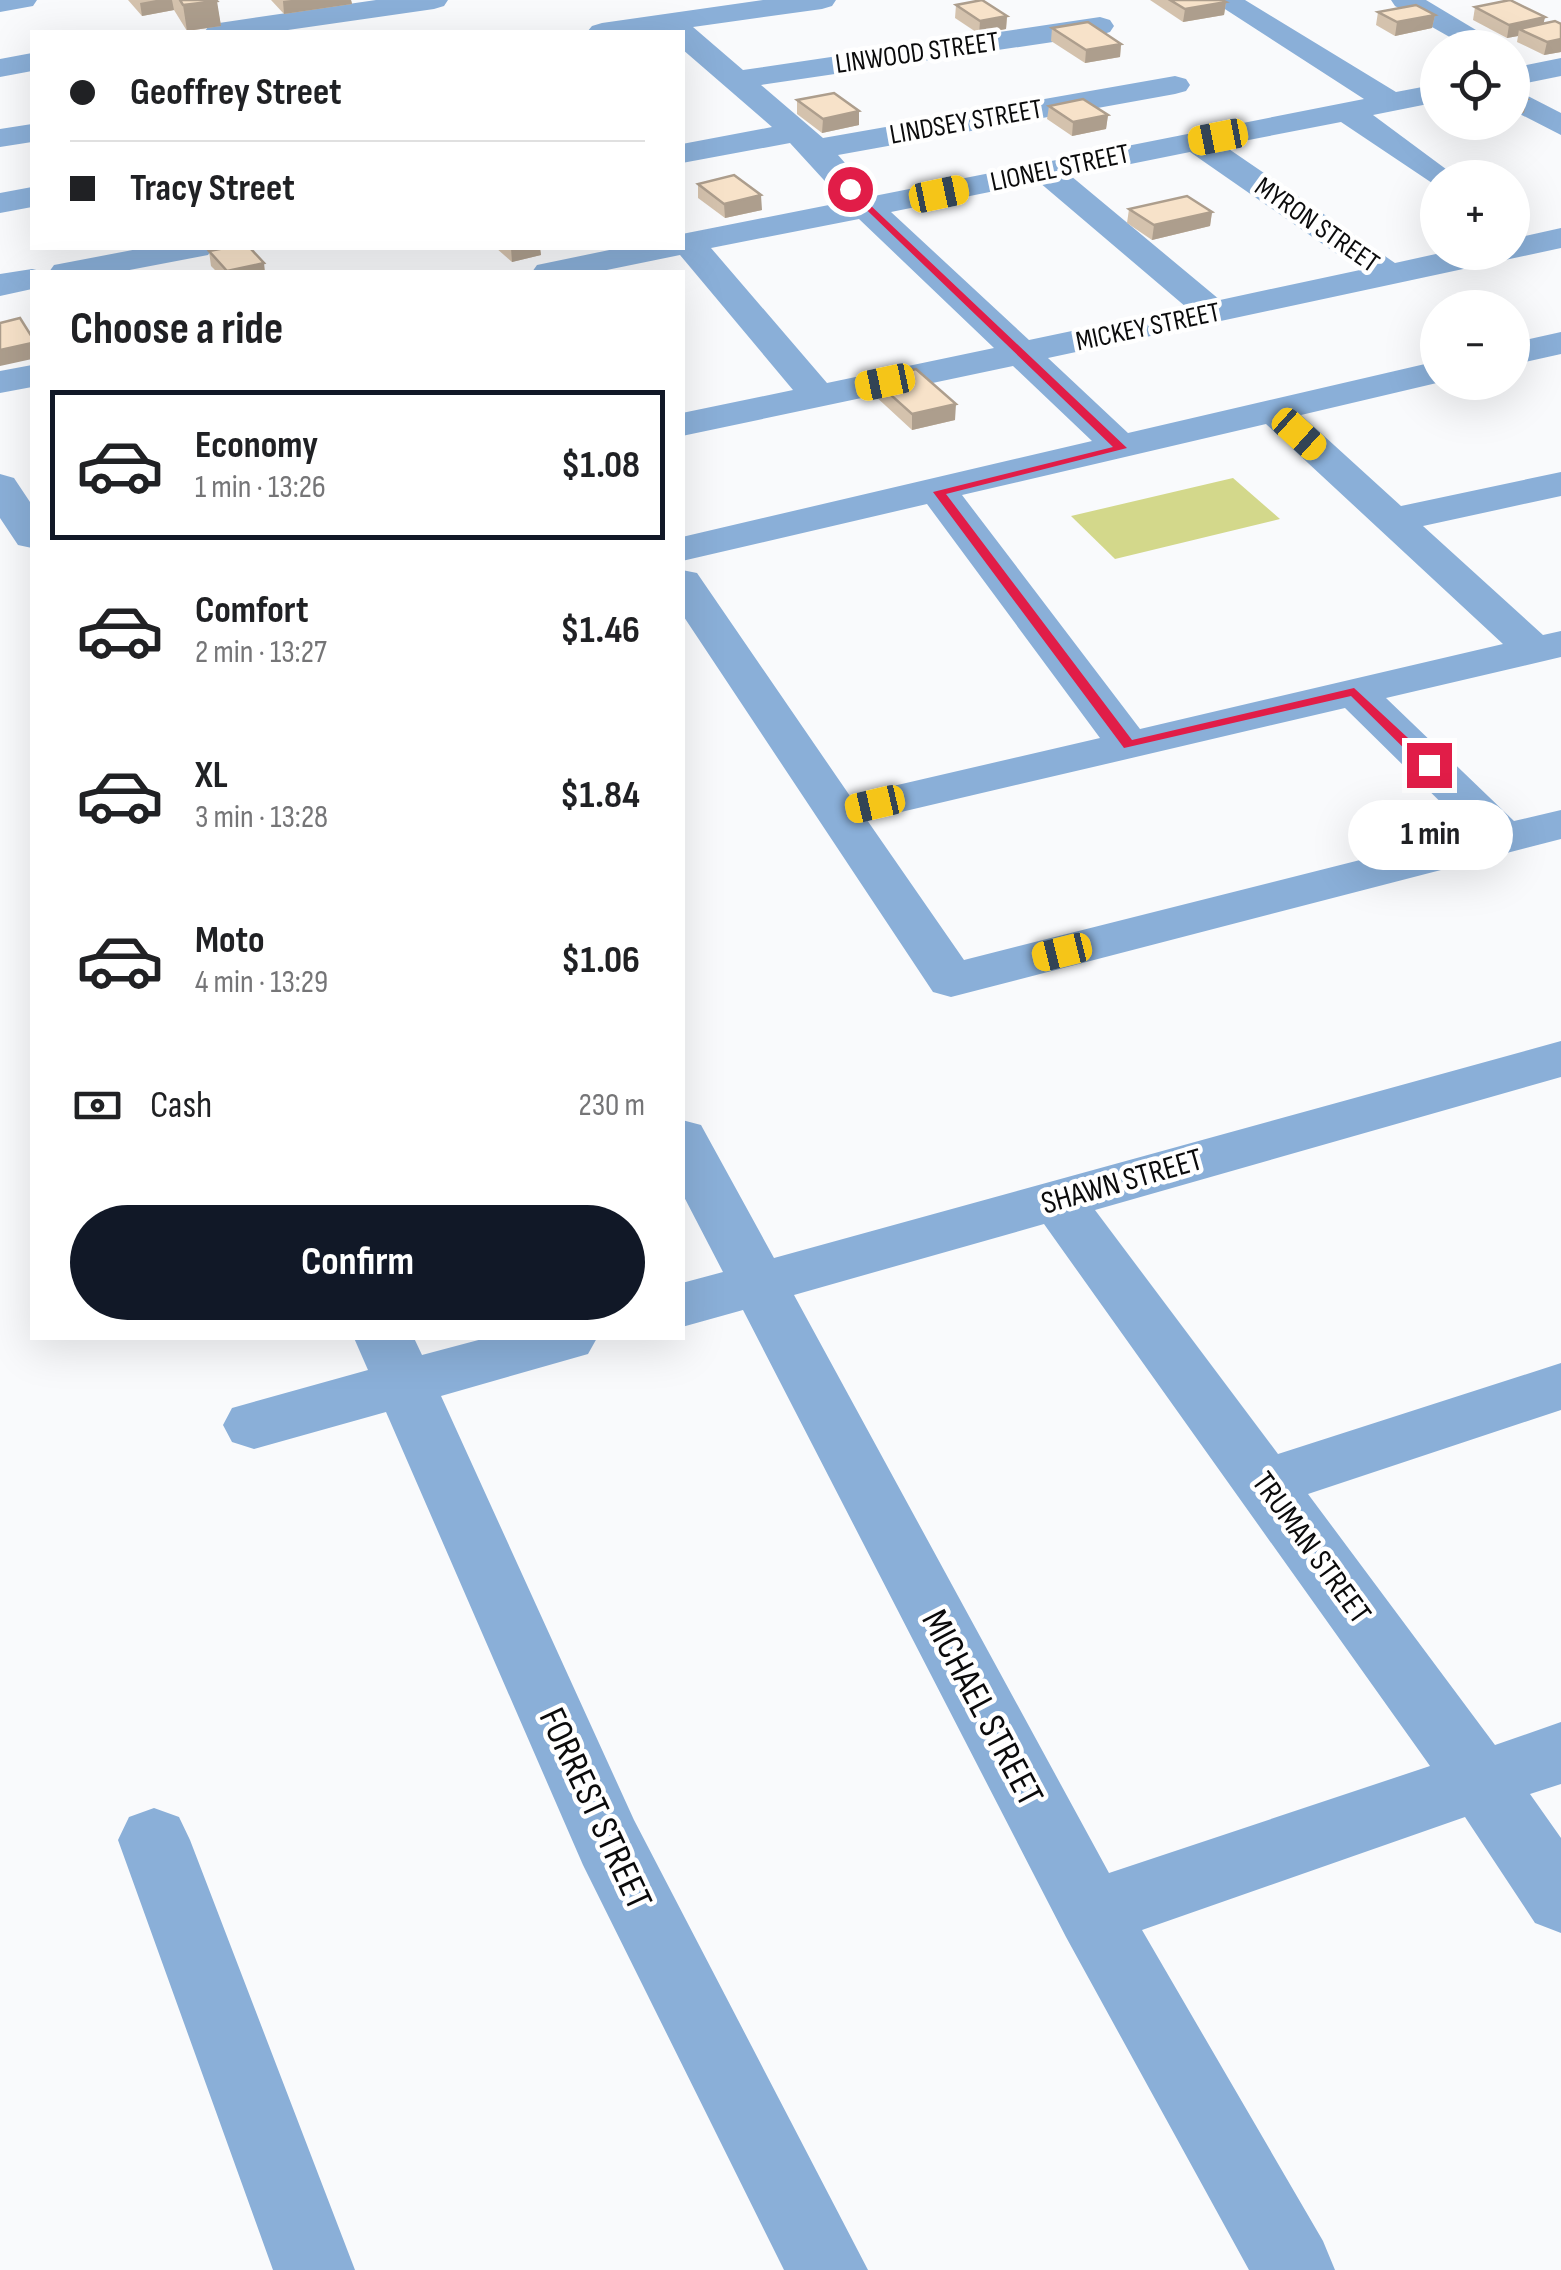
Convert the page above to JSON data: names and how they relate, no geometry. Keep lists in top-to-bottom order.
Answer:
{
  "streets": {
    "street": [
      "LINWOOD STREET",
      "LINDSEY STREET",
      "LIONEL STREET",
      "MYRON STREET",
      "MICKEY STREET",
      "SHAWN STREET",
      "TRUMAN STREET",
      "MICHAEL STREET",
      "FORREST STREET"
    ]
  },
  "crossings": [
    ["LIONEL STREET", "MYRON STREET"],
    ["MYRON STREET", "MICKEY STREET"],
    ["SHAWN STREET", "TRUMAN STREET"],
    ["SHAWN STREET", "MICHAEL STREET"]
  ],
  "page": {
    "map_buttons": ["+", "−"],
    "banner": ["Geoffrey Street", "Tracy Street"],
    "heading": "Choose a ride",
    "list": [
      {
        "name": "Economy",
        "note": "1 min · 13:26",
        "value": "$1.08"
      },
      {
        "name": "Comfort",
        "note": "2 min · 13:27",
        "value": "$1.46"
      },
      {
        "name": "XL",
        "note": "3 min · 13:28",
        "value": "$1.84"
      },
      {
        "name": "Moto",
        "note": "4 min · 13:29",
        "value": "$1.06"
      }
    ],
    "bubble": "1 min",
    "pay": ["Cash", "230 m"],
    "buttons": "Confirm"
  }
}
